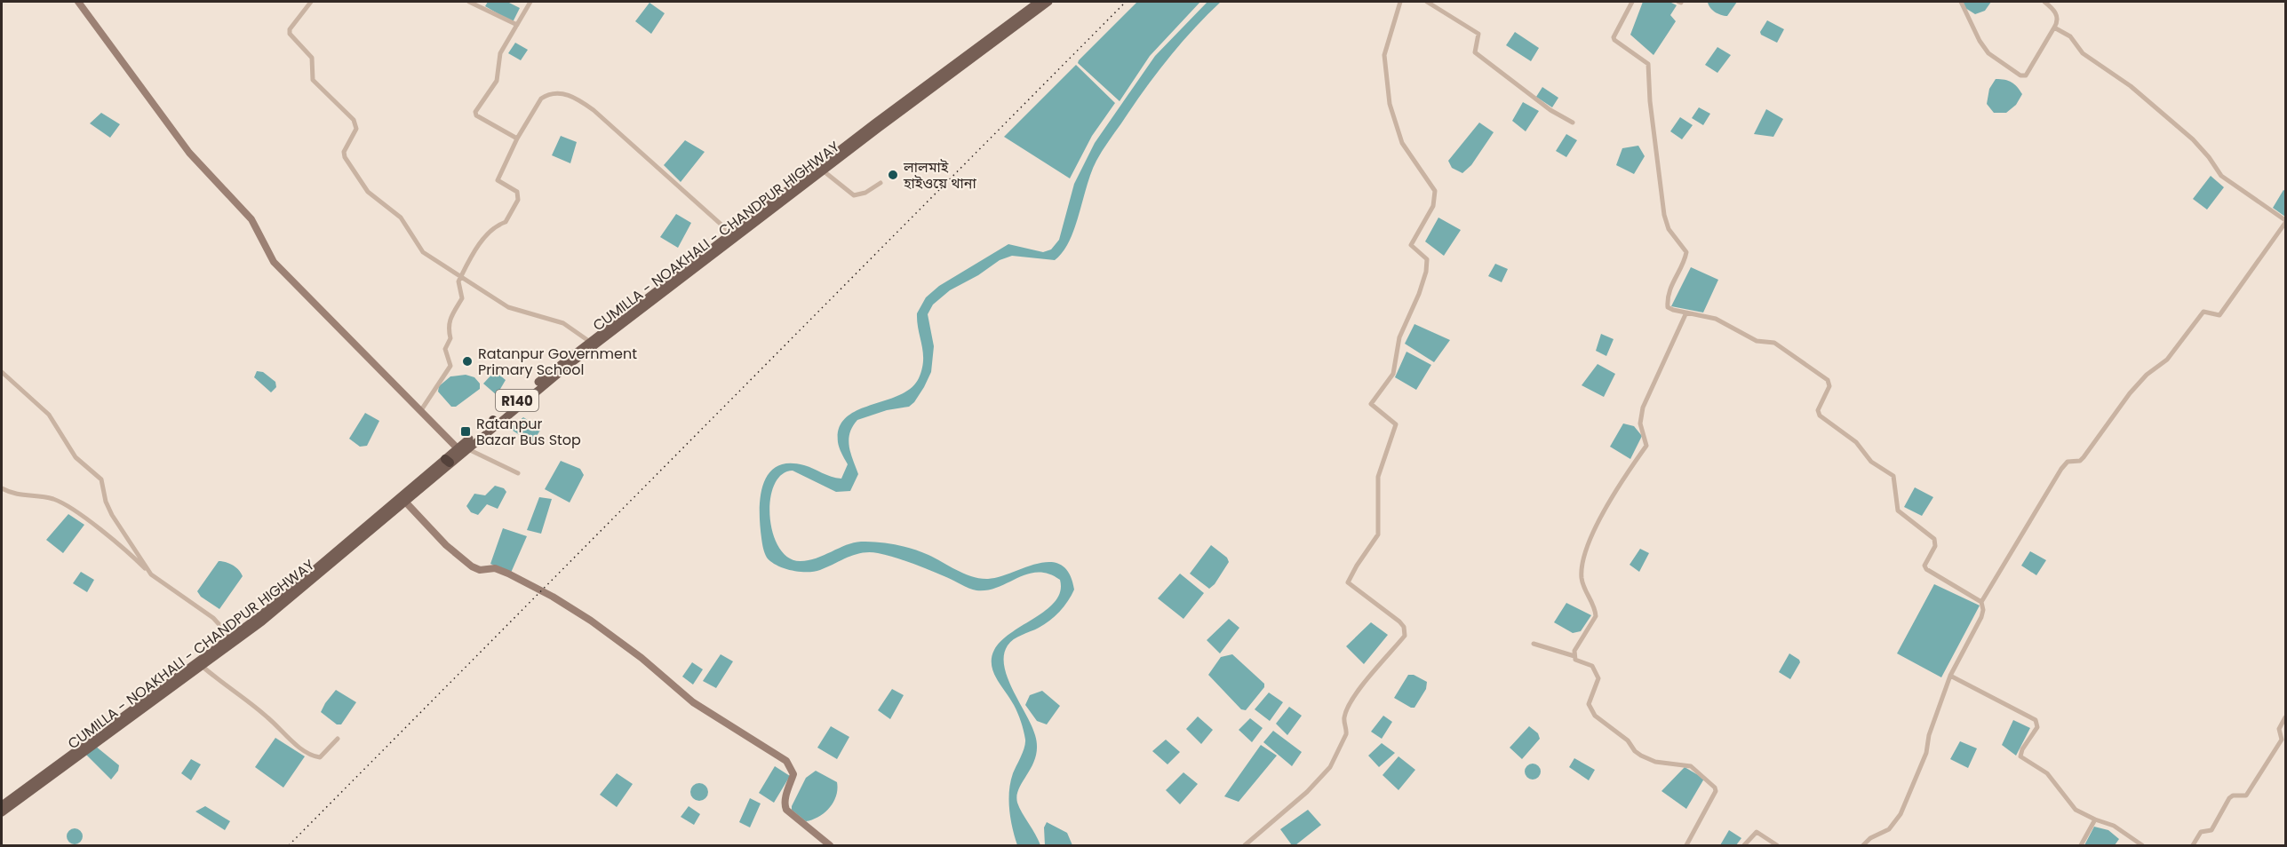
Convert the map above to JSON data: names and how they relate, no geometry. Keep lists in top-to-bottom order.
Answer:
{
  "streets": {
    "main road": ["CUMILLA - NOAKHALI - CHANDPUR HIGHWAY", "R140"]
  },
  "crossings": [
    ["CUMILLA - NOAKHALI - CHANDPUR HIGHWAY", "R140"]
  ],
  "places": {
    "other": ["লালমাই হাইওয়ে থানা", "Ratanpur Government Primary School"],
    "transit": ["Ratanpur Bazar Bus Stop"]
  }
}
